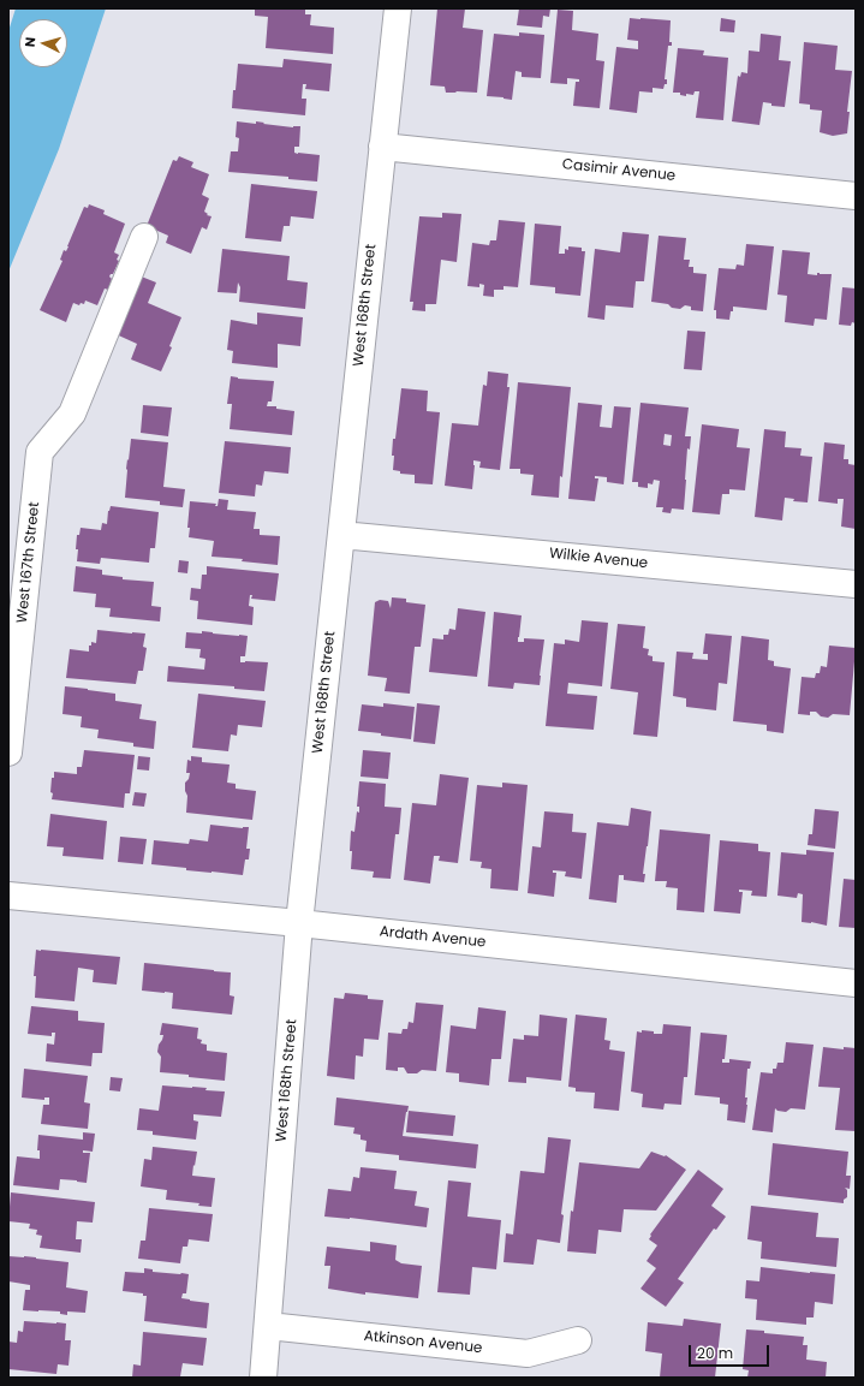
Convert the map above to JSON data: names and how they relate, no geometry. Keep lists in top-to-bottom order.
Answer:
{
  "streets": {
    "street": [
      "Casimir Avenue",
      "West 168th Street",
      "Wilkie Avenue",
      "West 167th Street",
      "Ardath Avenue",
      "Atkinson Avenue"
    ]
  },
  "crossings": [
    ["Casimir Avenue", "West 168th Street"],
    ["West 168th Street", "Wilkie Avenue"],
    ["West 168th Street", "Ardath Avenue"],
    ["West 168th Street", "Atkinson Avenue"]
  ],
  "scale_bar": "20 m",
  "north": "left"
}
